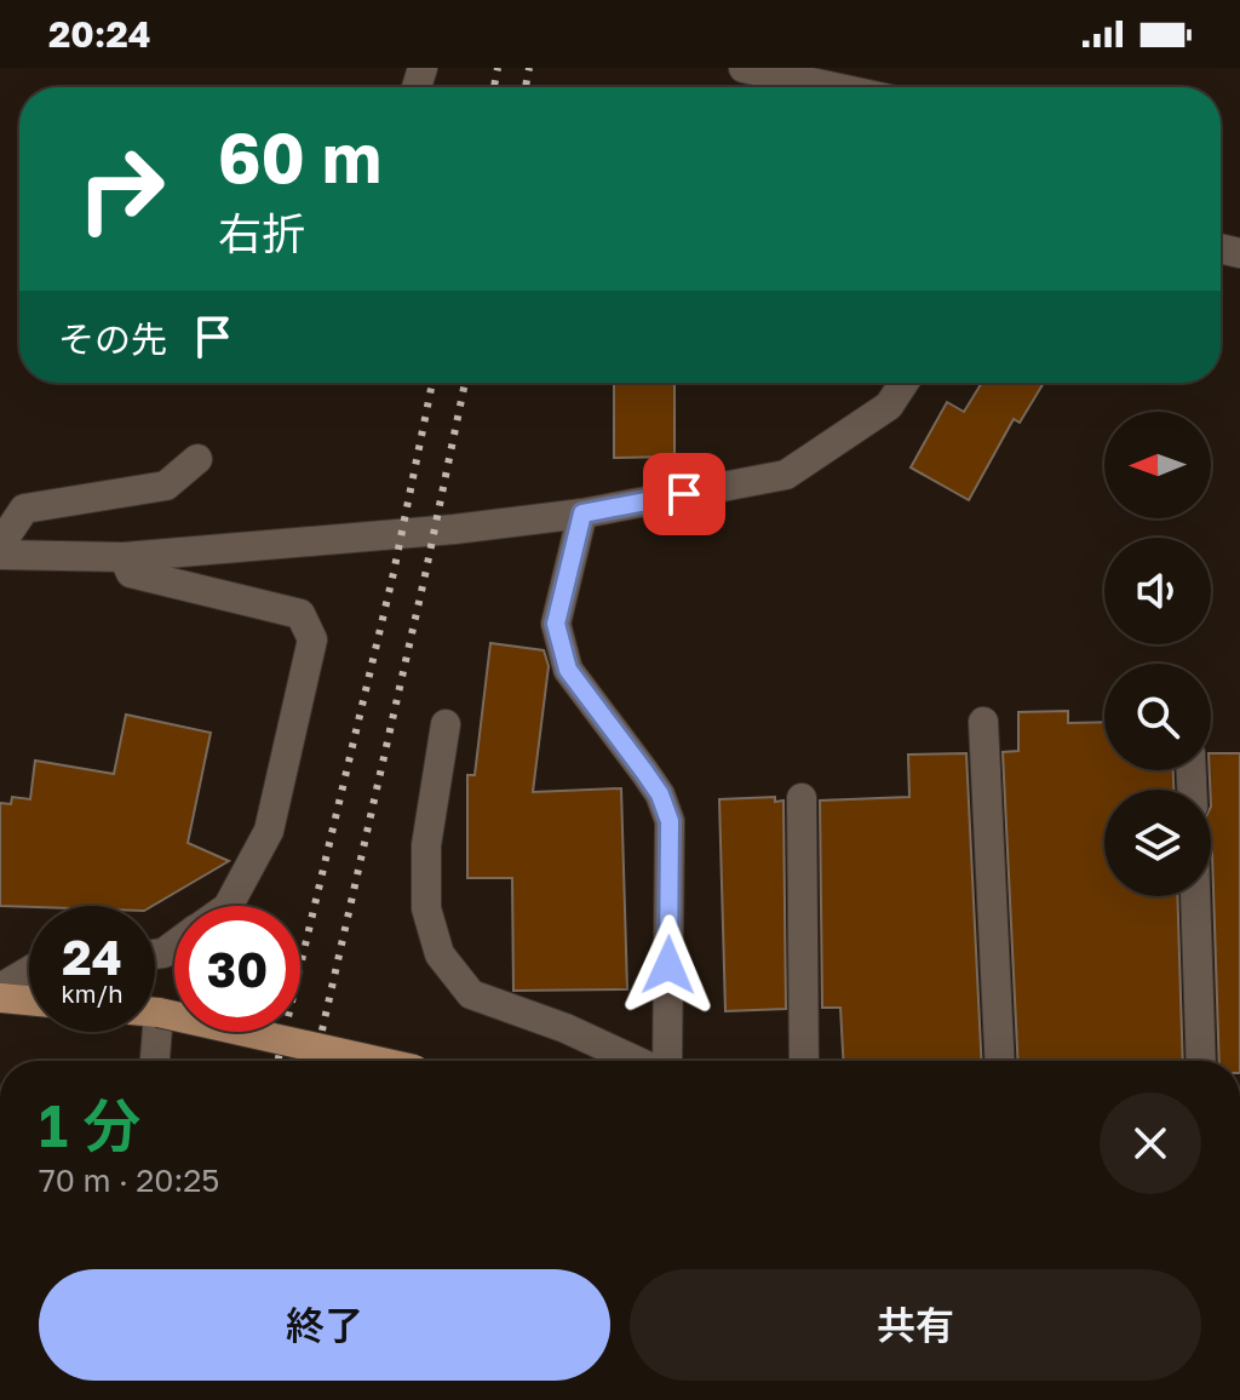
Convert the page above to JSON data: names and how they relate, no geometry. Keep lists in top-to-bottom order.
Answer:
{
  "north": "left",
  "page": {
    "status": "20:24",
    "turn": ["60 m", "右折"],
    "then": "その先",
    "speed": "24 km/h",
    "limit": "30",
    "heading": ["1 分", "70 m · 20:25"],
    "buttons": ["終了", "共有"]
  }
}
